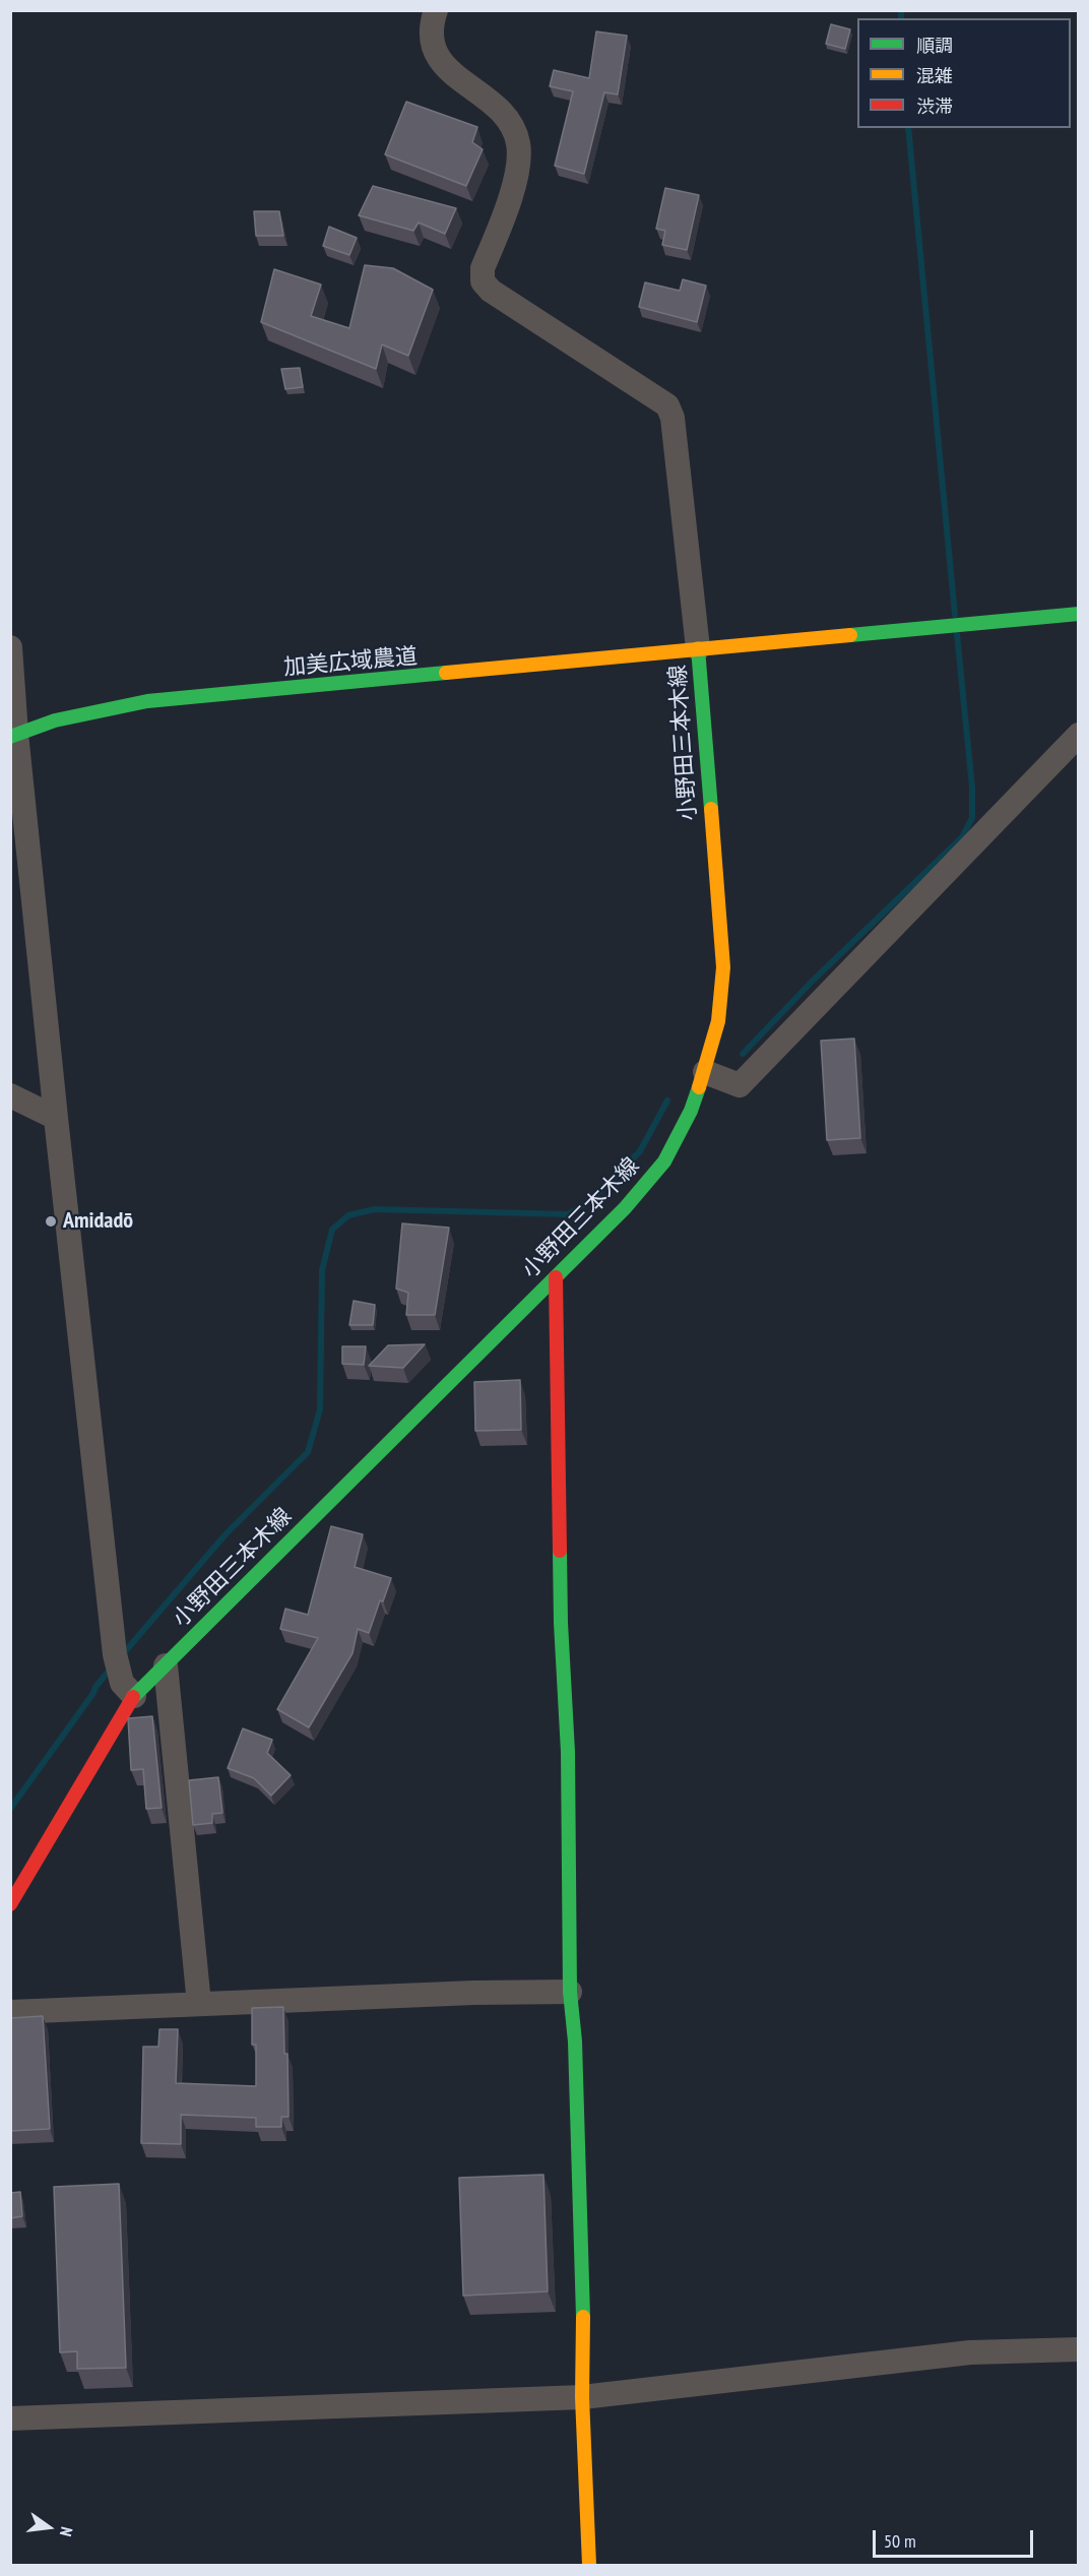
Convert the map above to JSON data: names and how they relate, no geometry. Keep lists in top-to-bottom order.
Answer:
{
  "streets": {
    "street": ["加美広域農道", "小野田三本木線"]
  },
  "crossings": [
    ["加美広域農道", "小野田三本木線"]
  ],
  "places": ["Amidadō"],
  "legend": ["順調", "混雑", "渋滞"],
  "scale_bar": "50 m",
  "north": "right"
}
